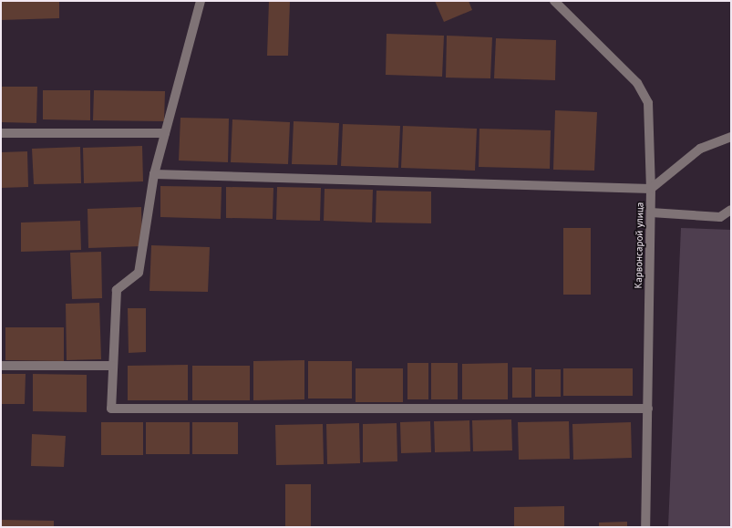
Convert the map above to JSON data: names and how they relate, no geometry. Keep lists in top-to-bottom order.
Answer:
{
  "streets": {
    "street": ["Карвонсарой улица"]
  }
}
